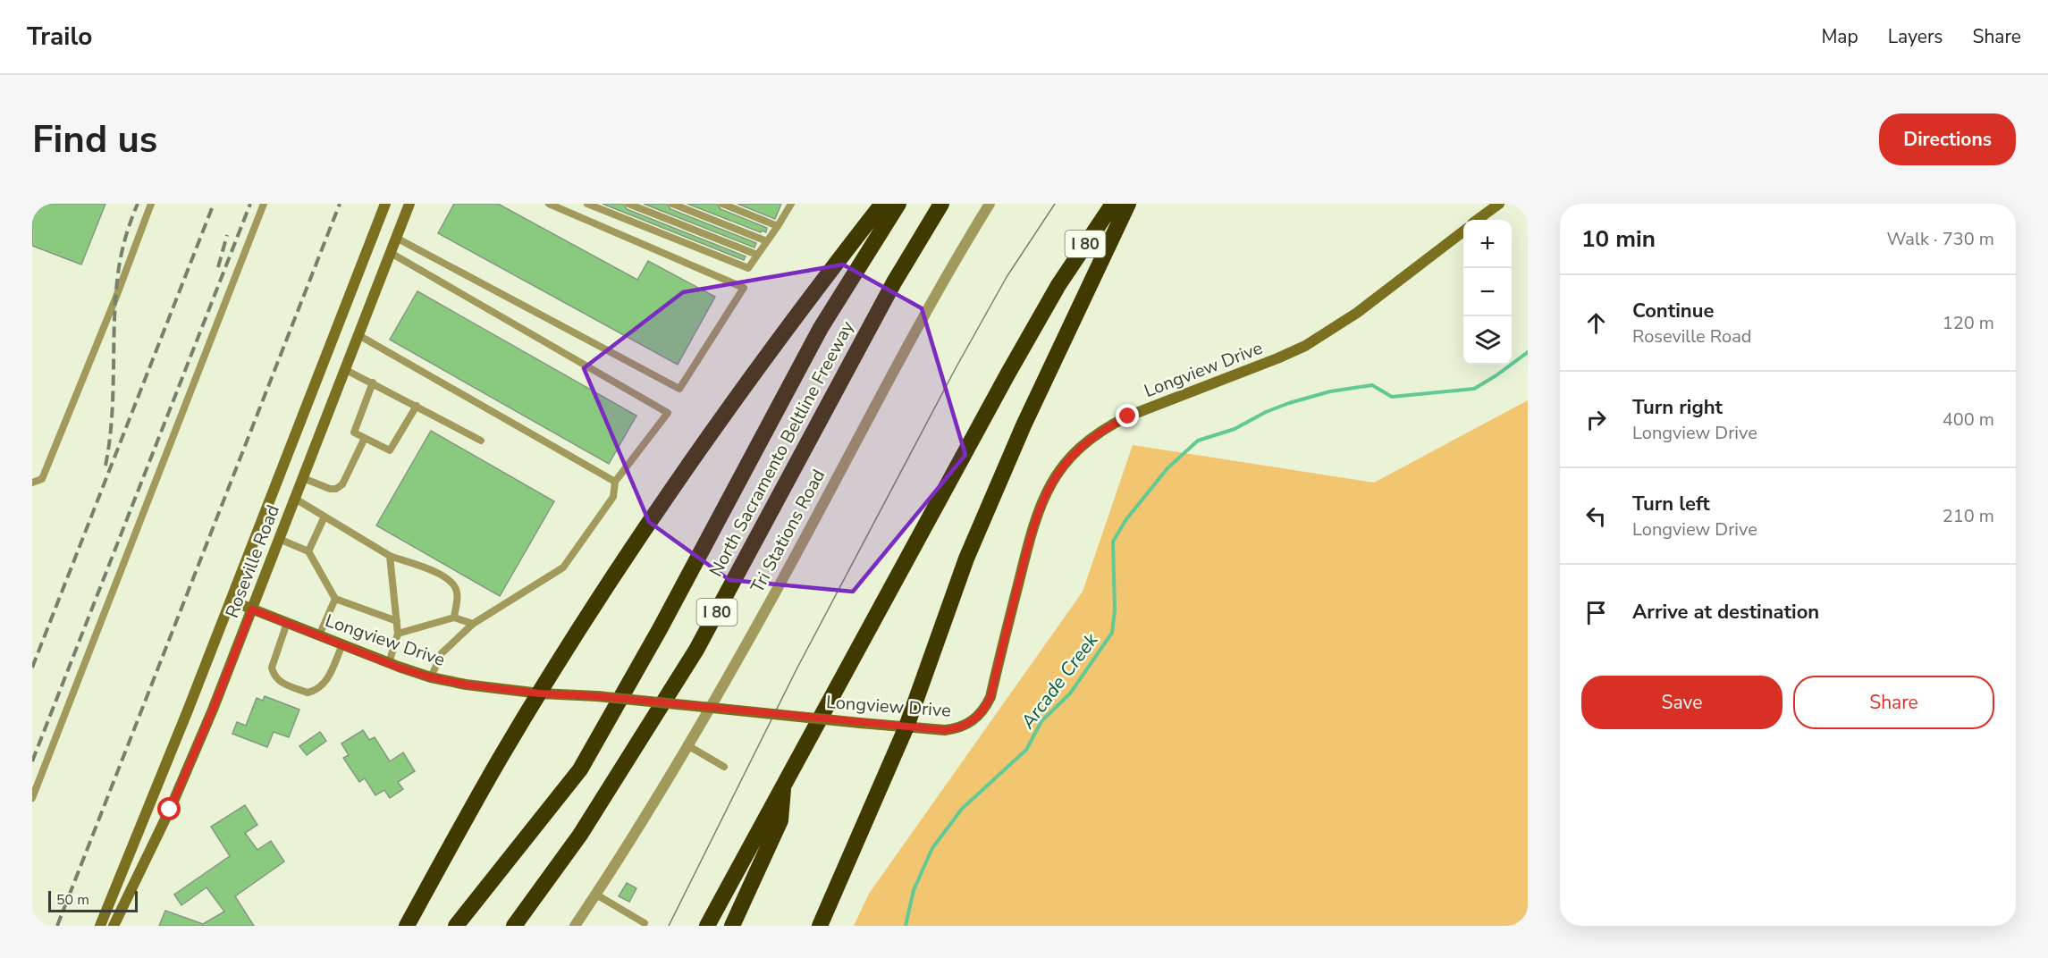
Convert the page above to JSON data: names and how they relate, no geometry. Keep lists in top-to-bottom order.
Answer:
{
  "streets": {
    "highway": ["I 80", "North Sacramento Beltline Freeway"],
    "main road": ["Longview Drive", "Roseville Road"],
    "street": ["Tri Stations Road"]
  },
  "crossings": [
    ["Longview Drive", "Roseville Road"]
  ],
  "water": ["Arcade Creek"],
  "scale_bar": "50 m",
  "page": {
    "header": "Trailo",
    "nav": ["Map", "Layers", "Share"],
    "buttons": [
      "Directions",
      ["Save", "Share"]
    ],
    "title": "Find us",
    "heading": ["10 min", "Walk · 730 m"],
    "map_buttons": ["+", "−"],
    "list": [
      ["Continue", "Roseville Road", "120 m"],
      ["Turn right", "Longview Drive", "400 m"],
      ["Turn left", "Longview Drive", "210 m"],
      "Arrive at destination"
    ],
    "scale": "50 m"
  }
}
